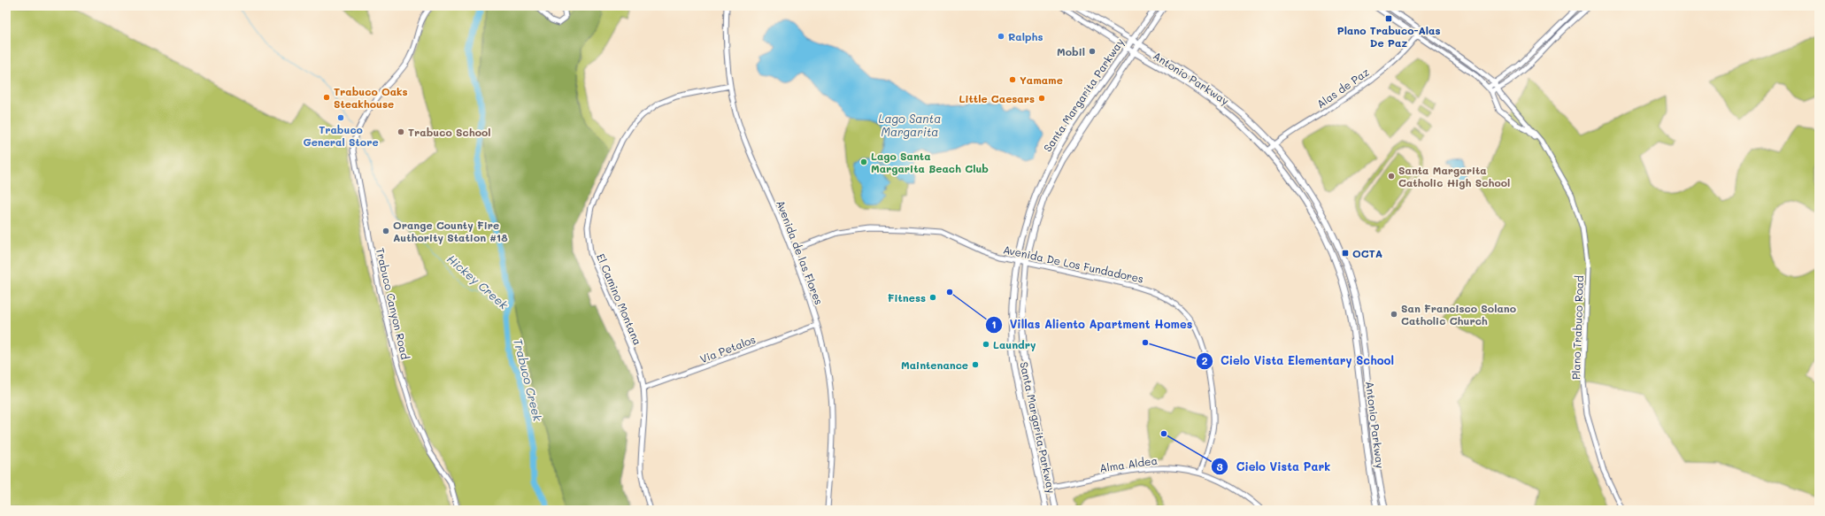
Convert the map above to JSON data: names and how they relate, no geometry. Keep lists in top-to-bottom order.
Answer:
{
  "streets": {
    "main road": ["Antonio Parkway", "Santa Margarita Parkway"],
    "street": [
      "Alas de Paz",
      "Avenida de las Flores",
      "Avenida De Los Fundadores",
      "El Camino Montana",
      "Trabuco Canyon Road",
      "Plano Trabuco Road",
      "Via Petalos",
      "Alma Aldea"
    ]
  },
  "crossings": [
    ["Antonio Parkway", "Alas de Paz"],
    ["Antonio Parkway", "Santa Margarita Parkway"],
    ["Santa Margarita Parkway", "Avenida De Los Fundadores"],
    ["Santa Margarita Parkway", "Alma Aldea"],
    ["Avenida de las Flores", "Avenida De Los Fundadores"],
    ["Avenida de las Flores", "El Camino Montana"],
    ["Avenida de las Flores", "Via Petalos"],
    ["Avenida De Los Fundadores", "Alma Aldea"],
    ["El Camino Montana", "Via Petalos"]
  ],
  "water": ["Lago Santa Margarita", "Hickey Creek", "Trabuco Creek"],
  "places": {
    "transit": ["Plano Trabuco-Alas De Paz", "OCTA"],
    "other": [
      "Ralphs",
      "Mobil",
      "Yamame",
      "Trabuco Oaks Steakhouse",
      "Little Caesars",
      "Trabuco General Store",
      "Trabuco School",
      "Lago Santa Margarita Beach Club",
      "Santa Margarita Catholic High School",
      "Orange County Fire Authority Station #18",
      "Villas Aliento Apartment Homes",
      "Fitness",
      "San Francisco Solano Catholic Church",
      "Cielo Vista Elementary School",
      "Laundry",
      "Maintenance",
      "Cielo Vista Park"
    ]
  }
}
